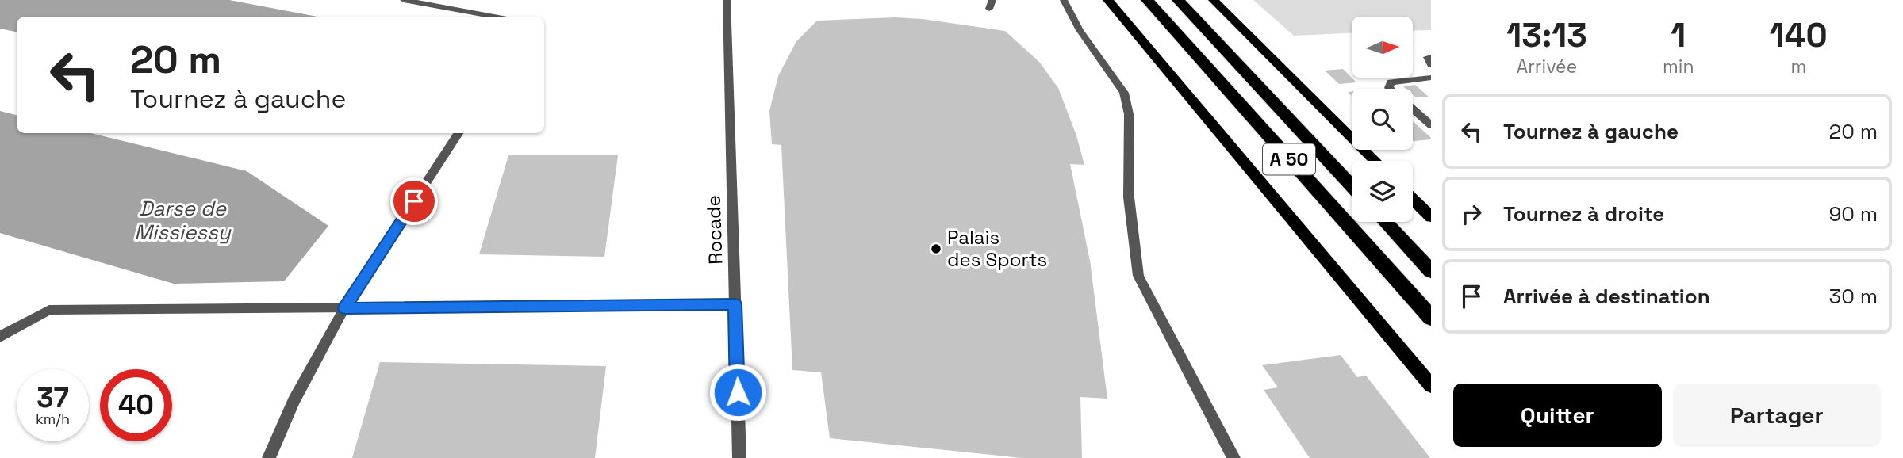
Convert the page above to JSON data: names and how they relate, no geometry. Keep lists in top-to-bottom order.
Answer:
{
  "streets": {
    "highway": ["A 50"],
    "street": ["Rocade"]
  },
  "water": ["Darse de Missiessy"],
  "places": ["Palais des Sports"],
  "north": "right",
  "page": {
    "eta": [
      "13:13",
      "Arrivée",
      "1",
      "min",
      "140",
      "m"
    ],
    "turn": ["20 m", "Tournez à gauche"],
    "list": [
      {
        "name": "Tournez à gauche",
        "value": "20 m"
      },
      {
        "name": "Tournez à droite",
        "value": "90 m"
      },
      {
        "name": "Arrivée à destination",
        "value": "30 m"
      }
    ],
    "speed": "37 km/h",
    "limit": "40",
    "buttons": ["Quitter", "Partager"]
  }
}
